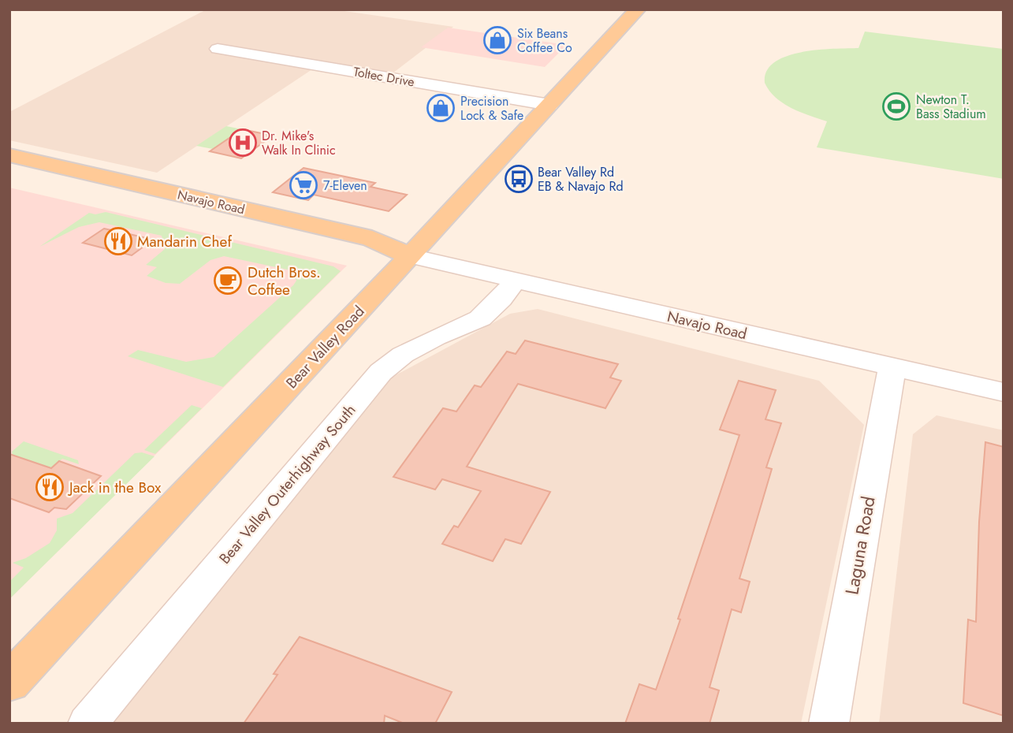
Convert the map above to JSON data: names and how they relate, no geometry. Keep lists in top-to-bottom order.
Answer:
{
  "streets": {
    "main road": ["Navajo Road", "Bear Valley Road"],
    "street": ["Toltec Drive", "Bear Valley Outerhighway South", "Laguna Road"]
  },
  "crossings": [
    ["Toltec Drive", "Bear Valley Road"],
    ["Navajo Road", "Bear Valley Road"],
    ["Navajo Road", "Bear Valley Outerhighway South"],
    ["Navajo Road", "Laguna Road"]
  ],
  "places": {
    "shop": ["Six Beans Coffee Co", "Precision Lock & Safe"],
    "sports": ["Newton T. Bass Stadium"],
    "hospital": ["Dr. Mike's Walk In Clinic"],
    "bus stop": ["Bear Valley Rd EB & Navajo Rd"],
    "supermarket": ["7-Eleven"],
    "restaurant": ["Mandarin Chef", "Jack in the Box"],
    "cafe": ["Dutch Bros. Coffee"]
  }
}
